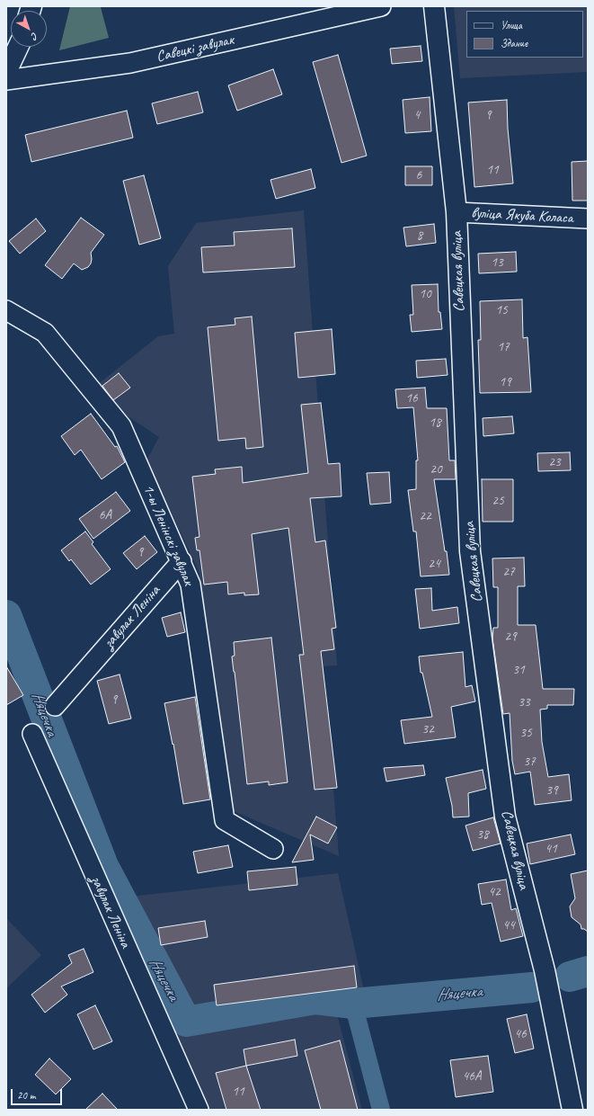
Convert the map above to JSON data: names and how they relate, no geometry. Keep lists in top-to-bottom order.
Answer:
{
  "streets": {
    "street": [
      "Савецкі завулак",
      "вуліца Якуба Коласа",
      "Савецкая вуліца",
      "1-ы Ленінскі завулак",
      "завулак Леніна"
    ]
  },
  "crossings": [
    ["вуліца Якуба Коласа", "Савецкая вуліца"],
    ["1-ы Ленінскі завулак", "завулак Леніна"]
  ],
  "water": ["Няцечка"],
  "house_numbers": [
    "4",
    "9",
    "11",
    "6",
    "8",
    "13",
    "10",
    "15",
    "17",
    "19",
    "16",
    "18",
    "23",
    "20",
    "25",
    "6А",
    "22",
    "9",
    "24",
    "27",
    "29",
    "31",
    "9",
    "33",
    "32",
    "35",
    "37",
    "39",
    "38",
    "41",
    "42",
    "44",
    "46",
    "46А",
    "11"
  ],
  "legend": ["Улица", "Здание"],
  "scale_bar": "20 m",
  "north": "bottom right"
}
